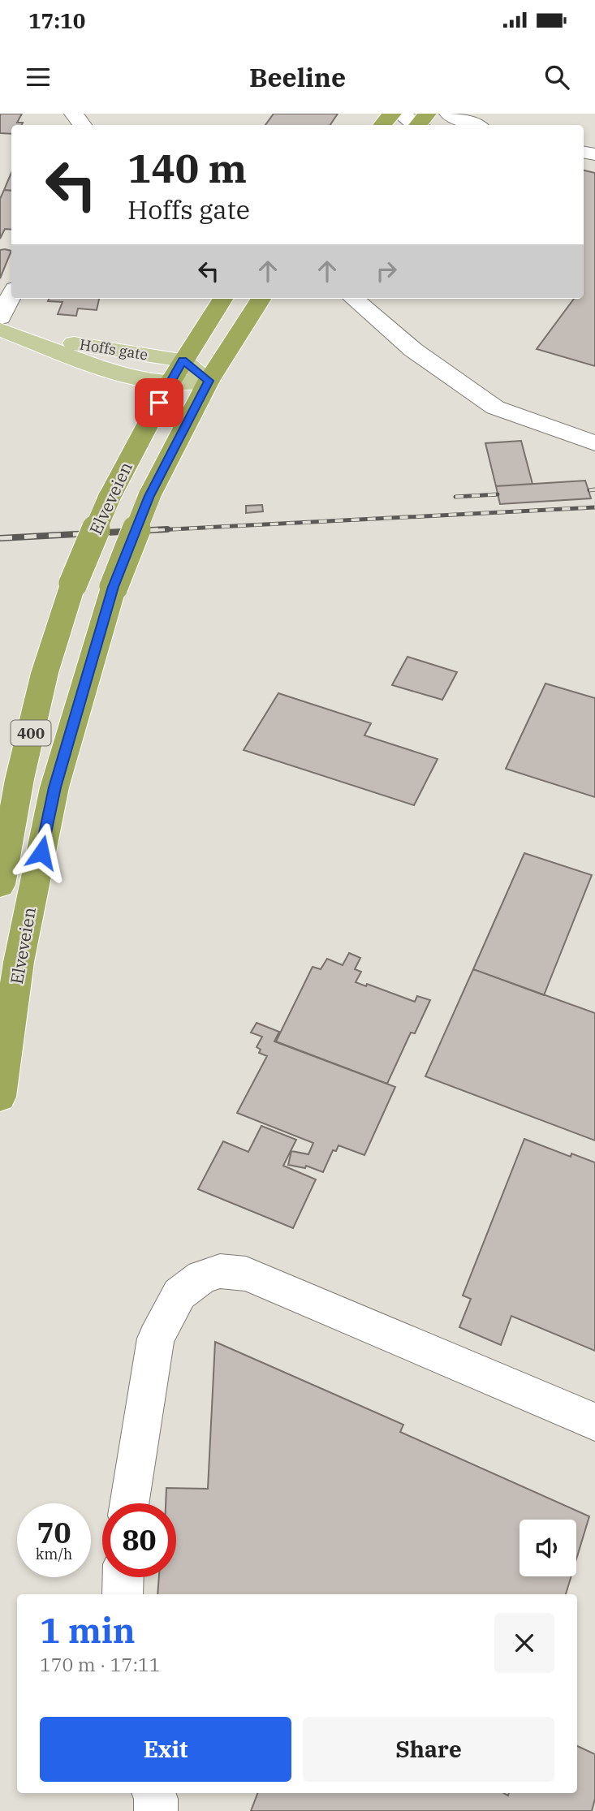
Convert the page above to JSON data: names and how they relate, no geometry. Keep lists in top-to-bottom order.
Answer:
{
  "streets": {
    "highway": ["Elveveien", "400"],
    "main road": ["Hoffs gate"]
  },
  "crossings": [
    ["Hoffs gate", "Elveveien"]
  ],
  "page": {
    "status": "17:10",
    "header": "Beeline",
    "turn": ["140 m", "Hoffs gate"],
    "speed": "70 km/h",
    "limit": "80",
    "heading": ["1 min", "170 m · 17:11"],
    "buttons": ["Exit", "Share"]
  }
}
